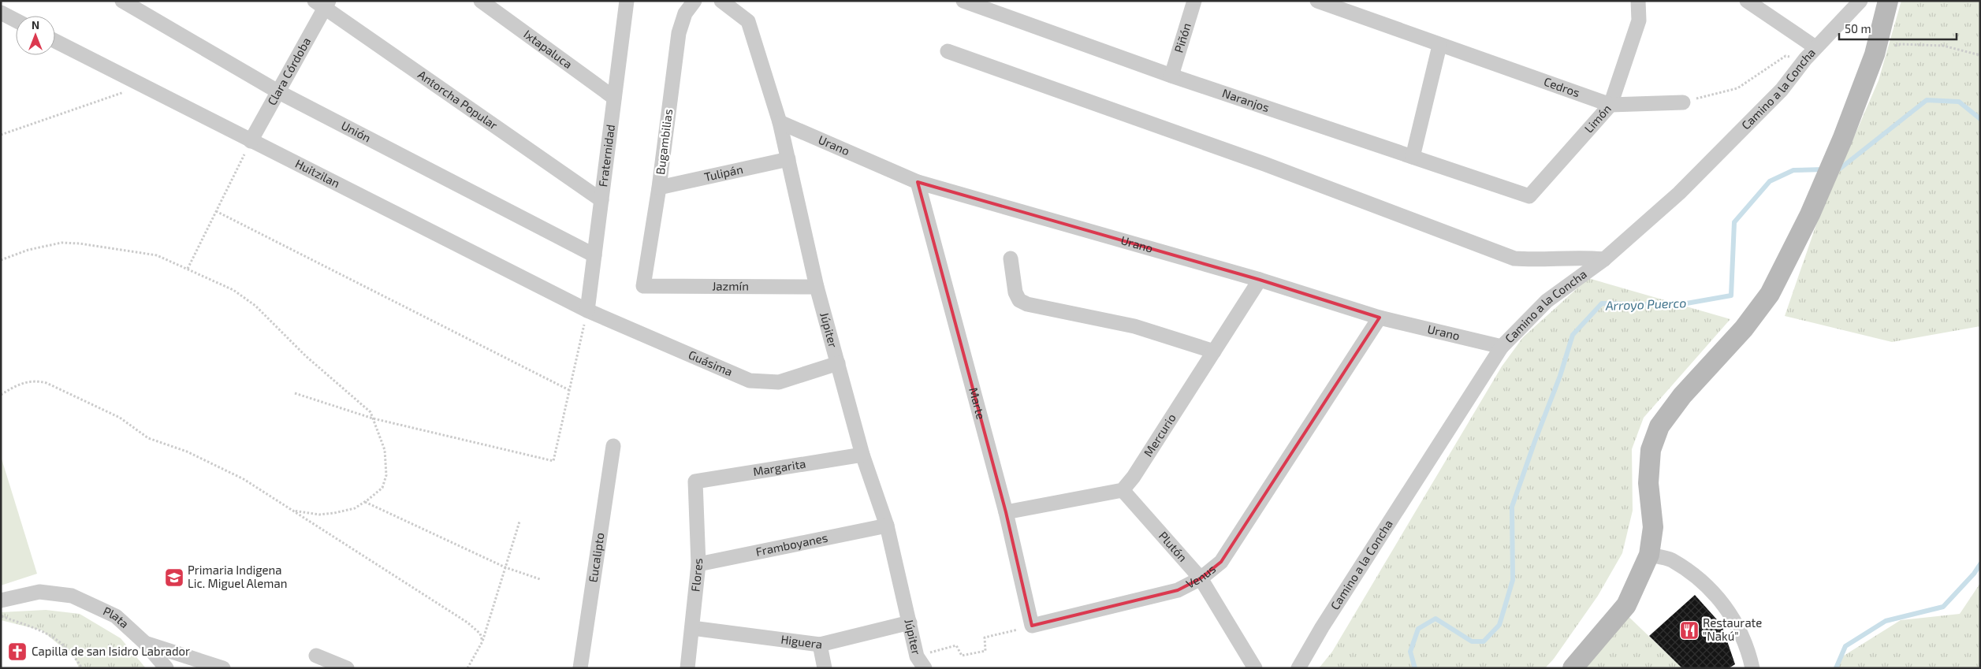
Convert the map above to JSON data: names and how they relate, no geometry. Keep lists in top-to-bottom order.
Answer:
{
  "streets": {
    "street": [
      "Piñón",
      "Ixtapaluca",
      "Clara Córdoba",
      "Cedros",
      "Camino a la Concha",
      "Antorcha Popular",
      "Naranjos",
      "Limón",
      "Unión",
      "Bugambilias",
      "Urano",
      "Fraternidad",
      "Tulipán",
      "Huitzilan",
      "Jazmín",
      "Júpiter",
      "Guásima",
      "Marte",
      "Mercurio",
      "Margarita",
      "Framboyanes",
      "Plutón",
      "Eucalipto",
      "Flores",
      "Venus",
      "Plata",
      "Higuera"
    ]
  },
  "crossings": [
    ["Piñón", "Naranjos"],
    ["Ixtapaluca", "Fraternidad"],
    ["Clara Córdoba", "Antorcha Popular"],
    ["Clara Córdoba", "Unión"],
    ["Clara Córdoba", "Huitzilan"],
    ["Cedros", "Limón"],
    ["Camino a la Concha", "Urano"],
    ["Antorcha Popular", "Fraternidad"],
    ["Naranjos", "Limón"],
    ["Unión", "Fraternidad"],
    ["Bugambilias", "Tulipán"],
    ["Bugambilias", "Jazmín"],
    ["Urano", "Júpiter"],
    ["Urano", "Marte"],
    ["Urano", "Mercurio"],
    ["Urano", "Venus"],
    ["Fraternidad", "Huitzilan"],
    ["Fraternidad", "Guásima"],
    ["Tulipán", "Júpiter"],
    ["Huitzilan", "Guásima"],
    ["Jazmín", "Júpiter"],
    ["Júpiter", "Guásima"],
    ["Júpiter", "Margarita"],
    ["Júpiter", "Framboyanes"],
    ["Júpiter", "Higuera"],
    ["Marte", "Venus"],
    ["Mercurio", "Plutón"],
    ["Margarita", "Flores"],
    ["Framboyanes", "Flores"],
    ["Plutón", "Venus"],
    ["Flores", "Higuera"]
  ],
  "water": ["Arroyo Puerco"],
  "places": {
    "school or university": ["Primaria Indigena Lic. Miguel Aleman"],
    "restaurant": ["Restaurate \"Nakú\""],
    "church": ["Capilla de san Isidro Labrador"]
  },
  "scale_bar": "50 m",
  "north": "top"
}
